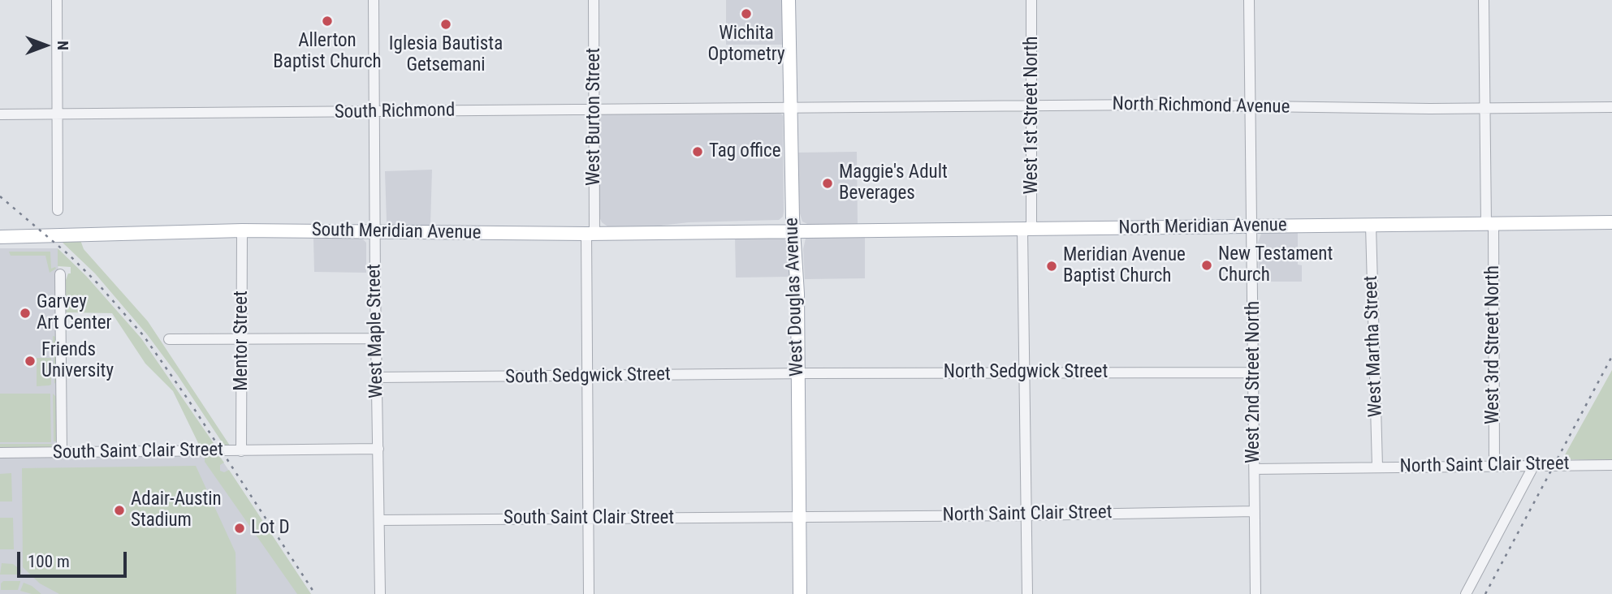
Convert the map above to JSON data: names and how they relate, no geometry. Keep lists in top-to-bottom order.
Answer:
{
  "streets": {
    "main road": ["North Meridian Avenue", "South Meridian Avenue", "West Douglas Avenue"],
    "street": [
      "North Richmond Avenue",
      "South Richmond",
      "West 1st Street North",
      "West Burton Street",
      "West Maple Street",
      "Mentor Street",
      "West 3rd Street North",
      "West Martha Street",
      "North Sedgwick Street",
      "South Sedgwick Street",
      "West 2nd Street North",
      "South Saint Clair Street",
      "North Saint Clair Street"
    ]
  },
  "crossings": [
    ["North Richmond Avenue", "South Richmond"],
    ["North Richmond Avenue", "West 1st Street North"],
    ["North Richmond Avenue", "West Douglas Avenue"],
    ["North Richmond Avenue", "West 3rd Street North"],
    ["North Richmond Avenue", "West 2nd Street North"],
    ["South Richmond", "West Burton Street"],
    ["South Richmond", "West Douglas Avenue"],
    ["South Richmond", "West Maple Street"],
    ["West 1st Street North", "North Meridian Avenue"],
    ["West 1st Street North", "North Sedgwick Street"],
    ["West 1st Street North", "North Saint Clair Street"],
    ["West Burton Street", "South Meridian Avenue"],
    ["West Burton Street", "South Sedgwick Street"],
    ["West Burton Street", "South Saint Clair Street"],
    ["North Meridian Avenue", "South Meridian Avenue"],
    ["North Meridian Avenue", "West Douglas Avenue"],
    ["North Meridian Avenue", "West 3rd Street North"],
    ["North Meridian Avenue", "West Martha Street"],
    ["North Meridian Avenue", "West 2nd Street North"],
    ["South Meridian Avenue", "West Douglas Avenue"],
    ["South Meridian Avenue", "West Maple Street"],
    ["South Meridian Avenue", "Mentor Street"],
    ["West Douglas Avenue", "North Sedgwick Street"],
    ["West Douglas Avenue", "South Sedgwick Street"],
    ["West Douglas Avenue", "South Saint Clair Street"],
    ["West Douglas Avenue", "North Saint Clair Street"],
    ["West Maple Street", "South Sedgwick Street"],
    ["West Maple Street", "South Saint Clair Street"],
    ["Mentor Street", "South Saint Clair Street"],
    ["West 3rd Street North", "North Saint Clair Street"],
    ["West Martha Street", "North Saint Clair Street"],
    ["North Sedgwick Street", "South Sedgwick Street"],
    ["North Sedgwick Street", "West 2nd Street North"],
    ["West 2nd Street North", "North Saint Clair Street"],
    ["South Saint Clair Street", "North Saint Clair Street"]
  ],
  "places": [
    "Wichita Optometry",
    "Allerton Baptist Church",
    "Iglesia Bautista Getsemani",
    "Tag office",
    "Maggie's Adult Beverages",
    "New Testament Church",
    "Meridian Avenue Baptist Church",
    "Garvey Art Center",
    "Friends University",
    "Adair-Austin Stadium",
    "Lot D"
  ],
  "scale_bar": "100 m",
  "north": "right"
}
